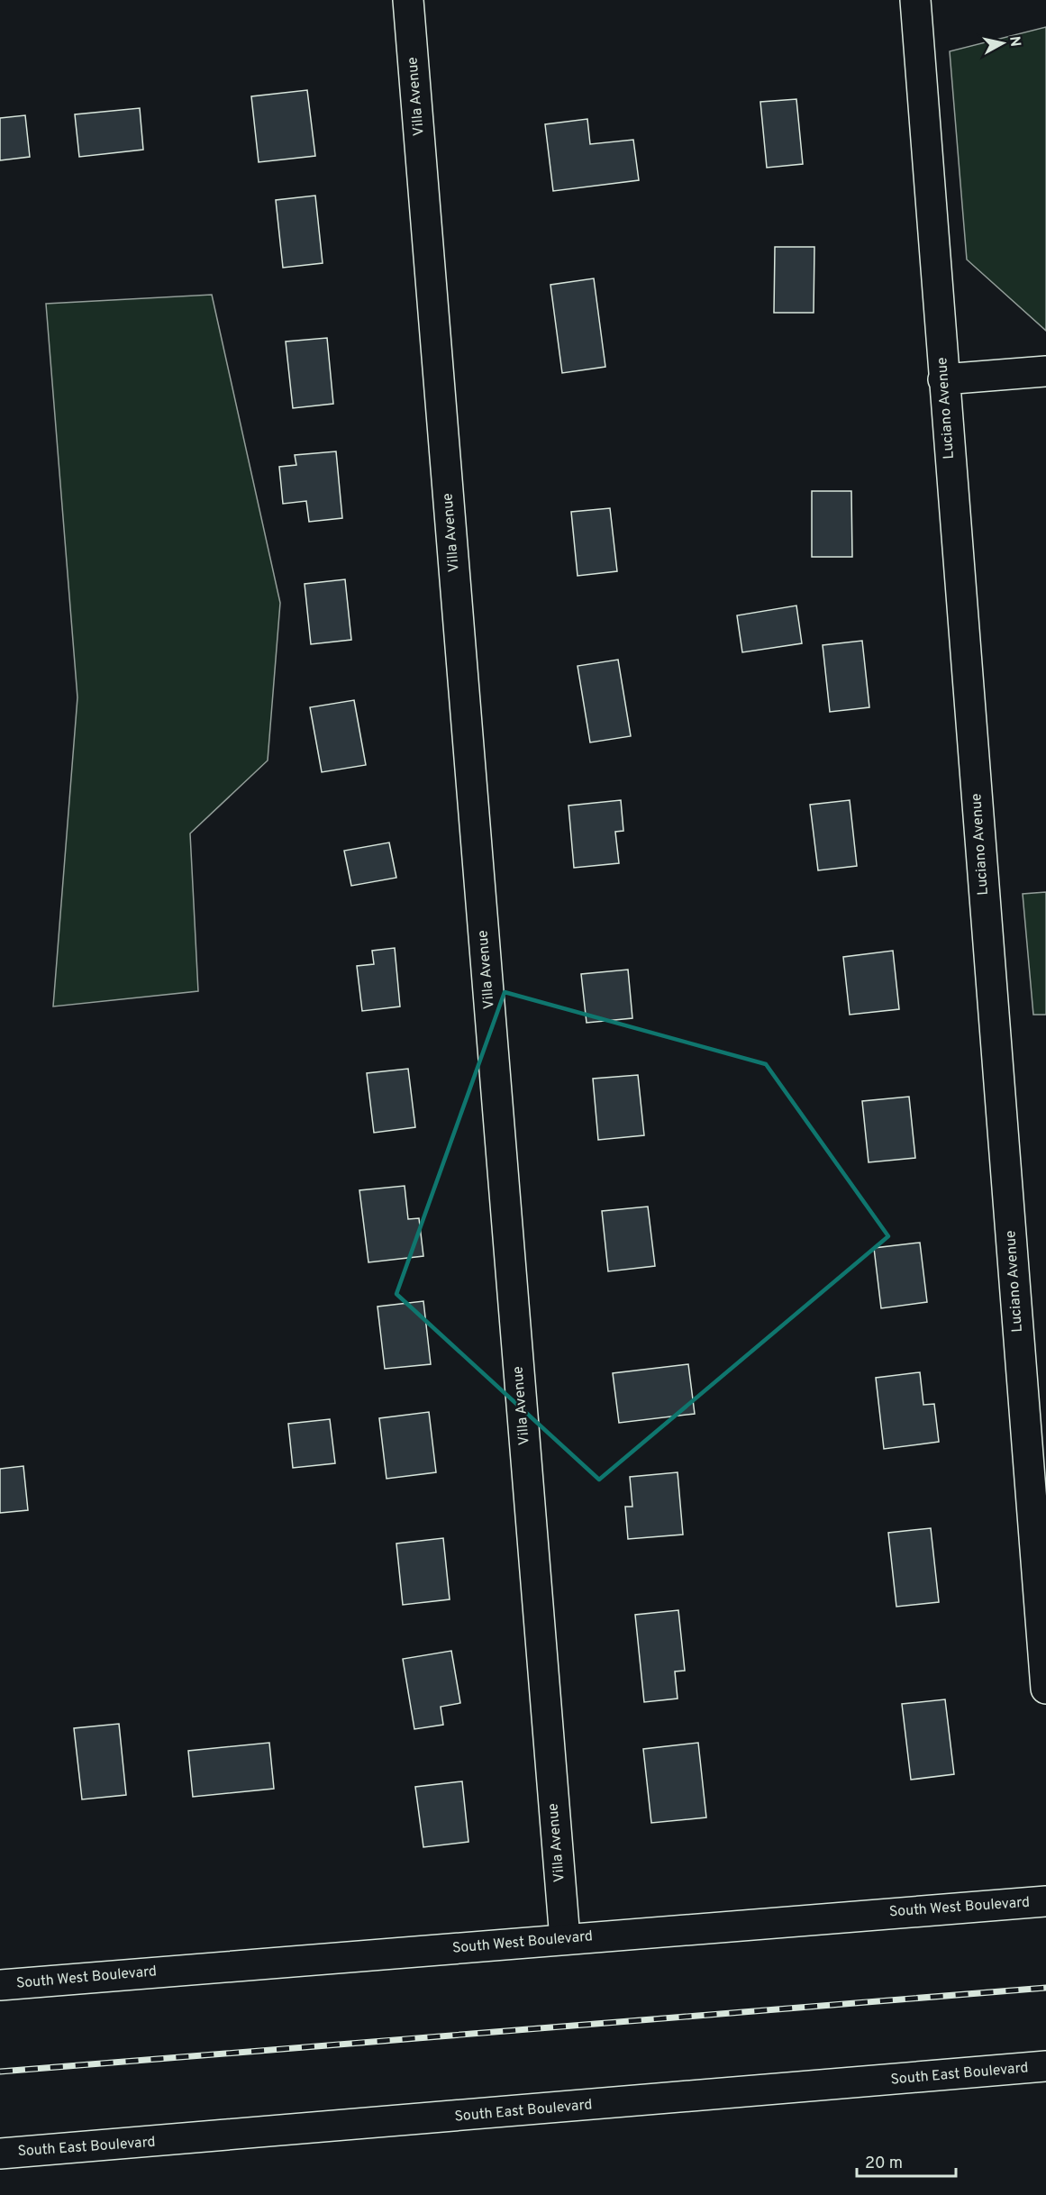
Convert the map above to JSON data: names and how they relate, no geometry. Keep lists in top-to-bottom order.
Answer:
{
  "streets": {
    "street": [
      "Villa Avenue",
      "Luciano Avenue",
      "South West Boulevard",
      "South East Boulevard"
    ]
  },
  "crossings": [
    ["Villa Avenue", "South West Boulevard"]
  ],
  "scale_bar": "20 m",
  "north": "right"
}
